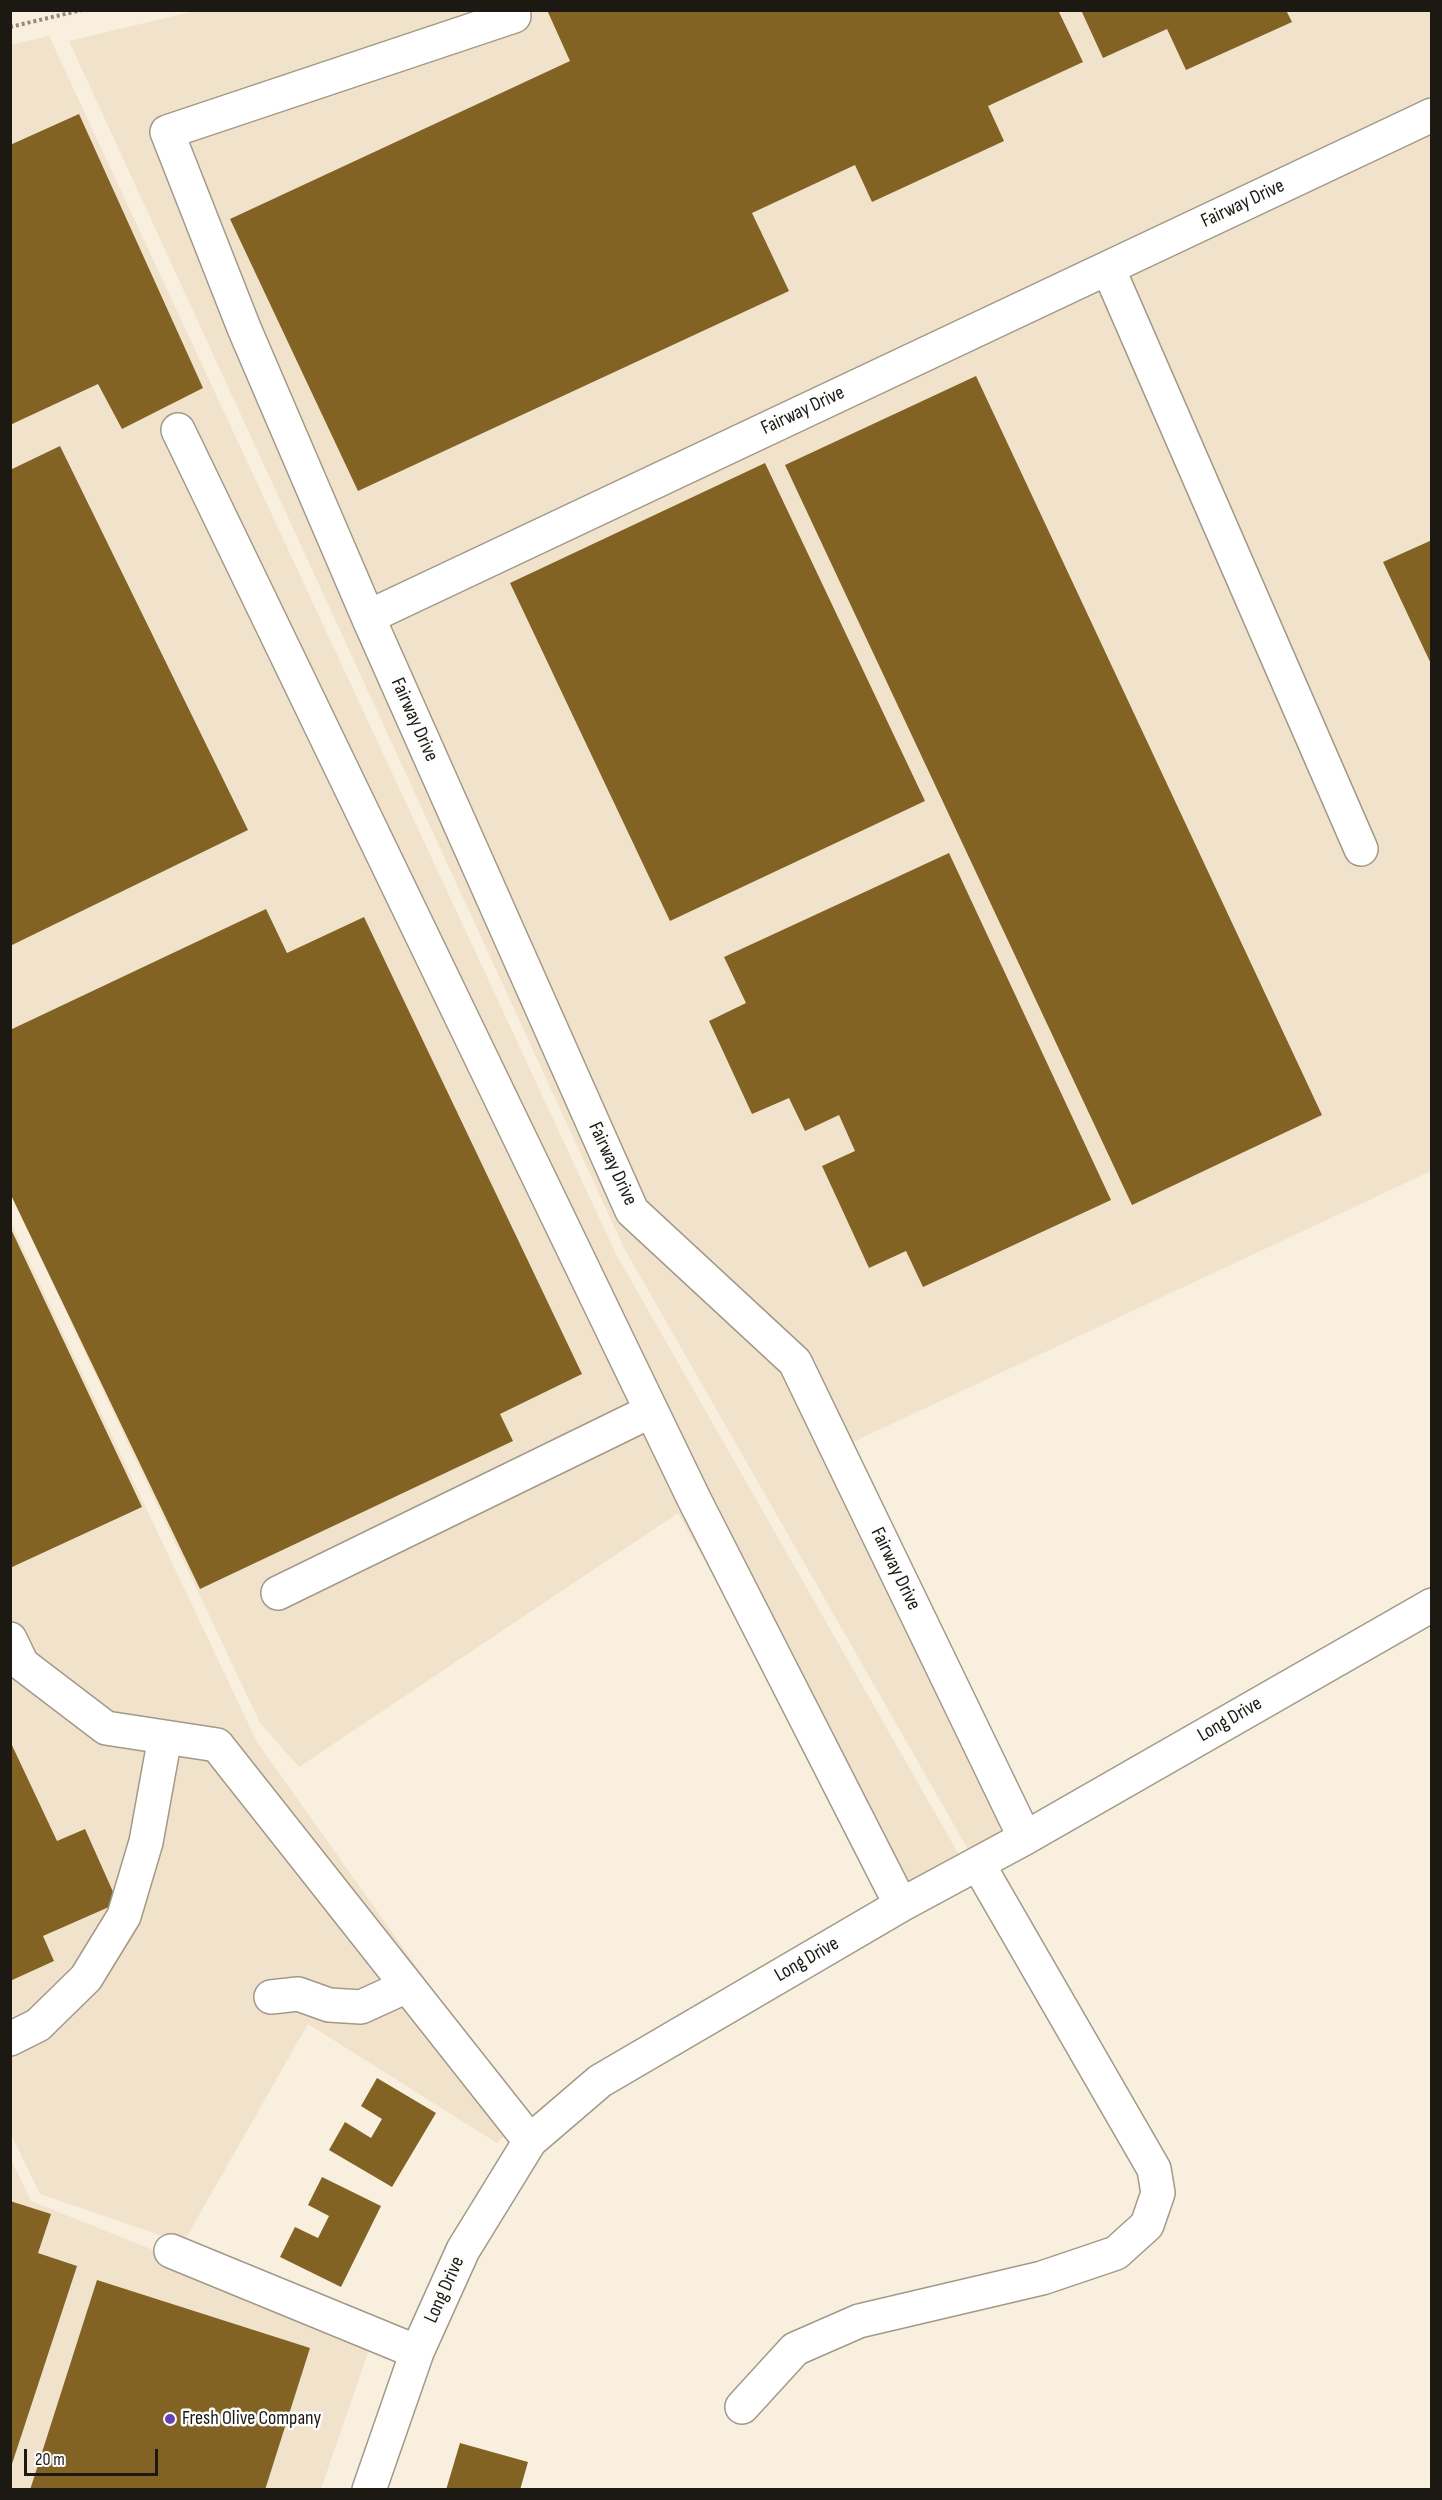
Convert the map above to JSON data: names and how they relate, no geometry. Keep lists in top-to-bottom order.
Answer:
{
  "streets": {
    "street": ["Fairway Drive", "Long Drive"]
  },
  "crossings": [
    ["Fairway Drive", "Long Drive"]
  ],
  "places": ["Fresh Olive Company"],
  "scale_bar": "20 m"
}
